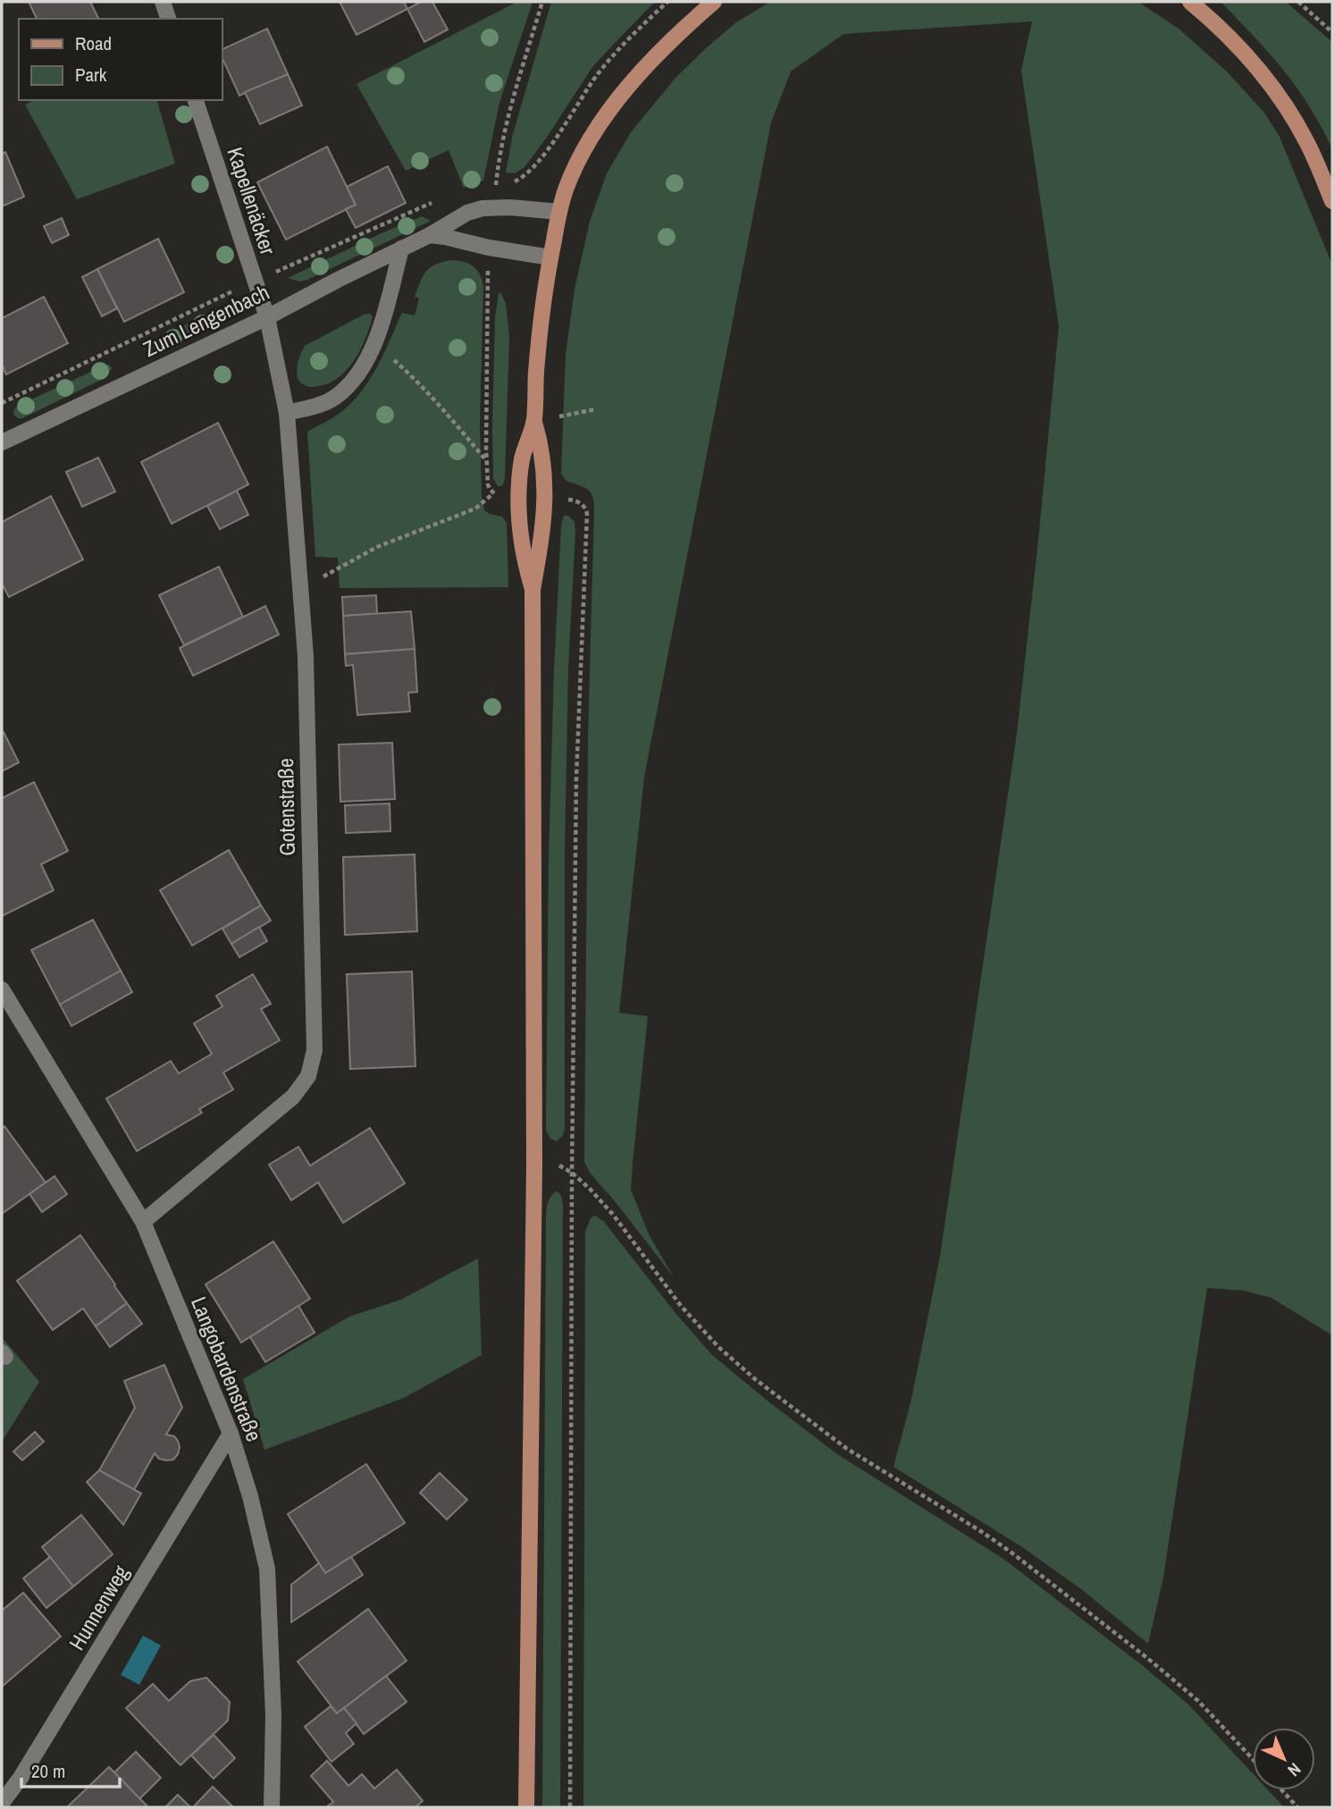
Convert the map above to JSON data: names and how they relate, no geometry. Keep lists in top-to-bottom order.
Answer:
{
  "streets": {
    "street": [
      "Kapellenäcker",
      "Zum Lengenbach",
      "Gotenstraße",
      "Langobardenstraße",
      "Hunnenweg"
    ]
  },
  "crossings": [
    ["Kapellenäcker", "Zum Lengenbach"],
    ["Kapellenäcker", "Gotenstraße"],
    ["Zum Lengenbach", "Gotenstraße"],
    ["Gotenstraße", "Langobardenstraße"],
    ["Langobardenstraße", "Hunnenweg"]
  ],
  "legend": ["Road", "Park"],
  "scale_bar": "20 m",
  "north": "bottom right"
}
